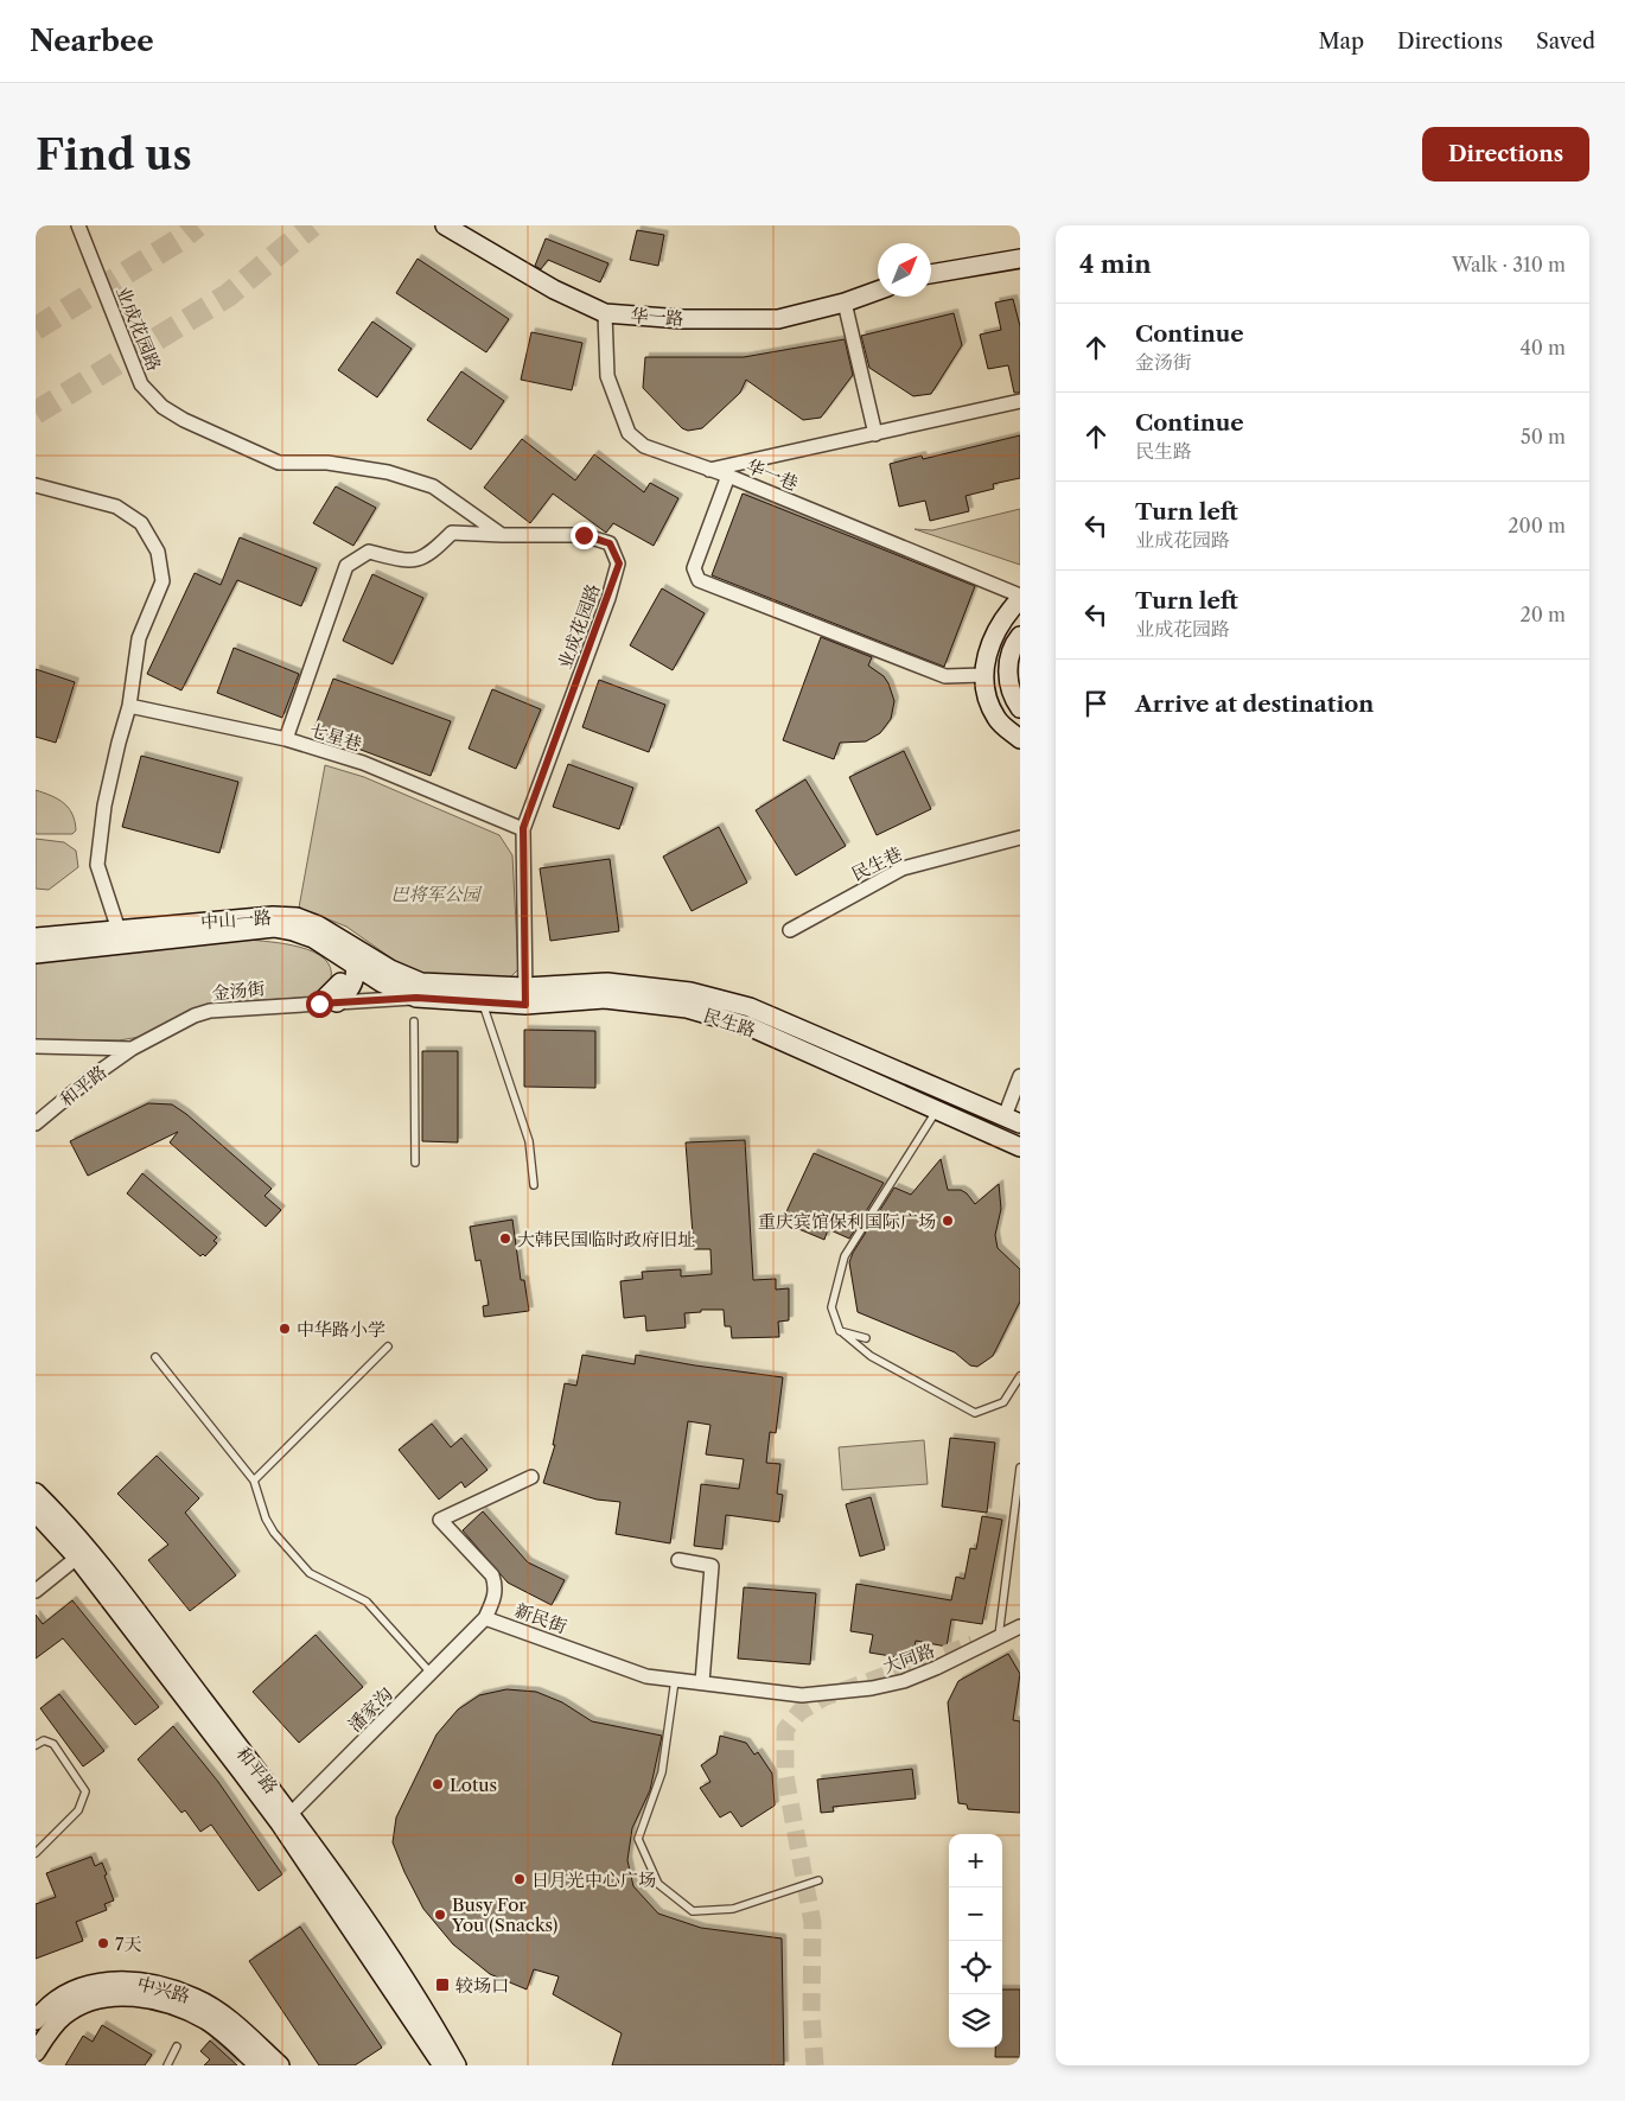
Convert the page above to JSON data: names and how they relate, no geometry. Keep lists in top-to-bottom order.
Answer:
{
  "streets": {
    "main road": [
      "华一路",
      "中山一路",
      "民生路",
      "和平路",
      "中兴路"
    ],
    "street": [
      "业成花园路",
      "华一巷",
      "七星巷",
      "民生巷",
      "金汤街",
      "新民街",
      "大同路",
      "潘家沟"
    ]
  },
  "crossings": [
    ["华一路", "华一巷"],
    ["业成花园路", "七星巷"],
    ["业成花园路", "民生路"],
    ["中山一路", "金汤街"],
    ["中山一路", "民生路"],
    ["金汤街", "民生路"],
    ["金汤街", "和平路"],
    ["和平路", "潘家沟"],
    ["新民街", "大同路"],
    ["新民街", "潘家沟"]
  ],
  "parks": ["巴将军公园"],
  "places": {
    "other": [
      "重庆宾馆保利国际广场",
      "大韩民国临时政府旧址",
      "中华路小学",
      "Lotus",
      "日月光中心广场",
      "Busy For You (Snacks)",
      "7天"
    ],
    "transit": ["较场口"]
  },
  "north": "top right",
  "page": {
    "header": "Nearbee",
    "nav": ["Map", "Directions", "Saved"],
    "buttons": "Directions",
    "title": "Find us",
    "heading": ["4 min", "Walk · 310 m"],
    "list": [
      ["Continue", "金汤街", "40 m"],
      ["Continue", "民生路", "50 m"],
      ["Turn left", "业成花园路", "200 m"],
      ["Turn left", "业成花园路", "20 m"],
      "Arrive at destination"
    ],
    "map_buttons": ["+", "−"]
  }
}
